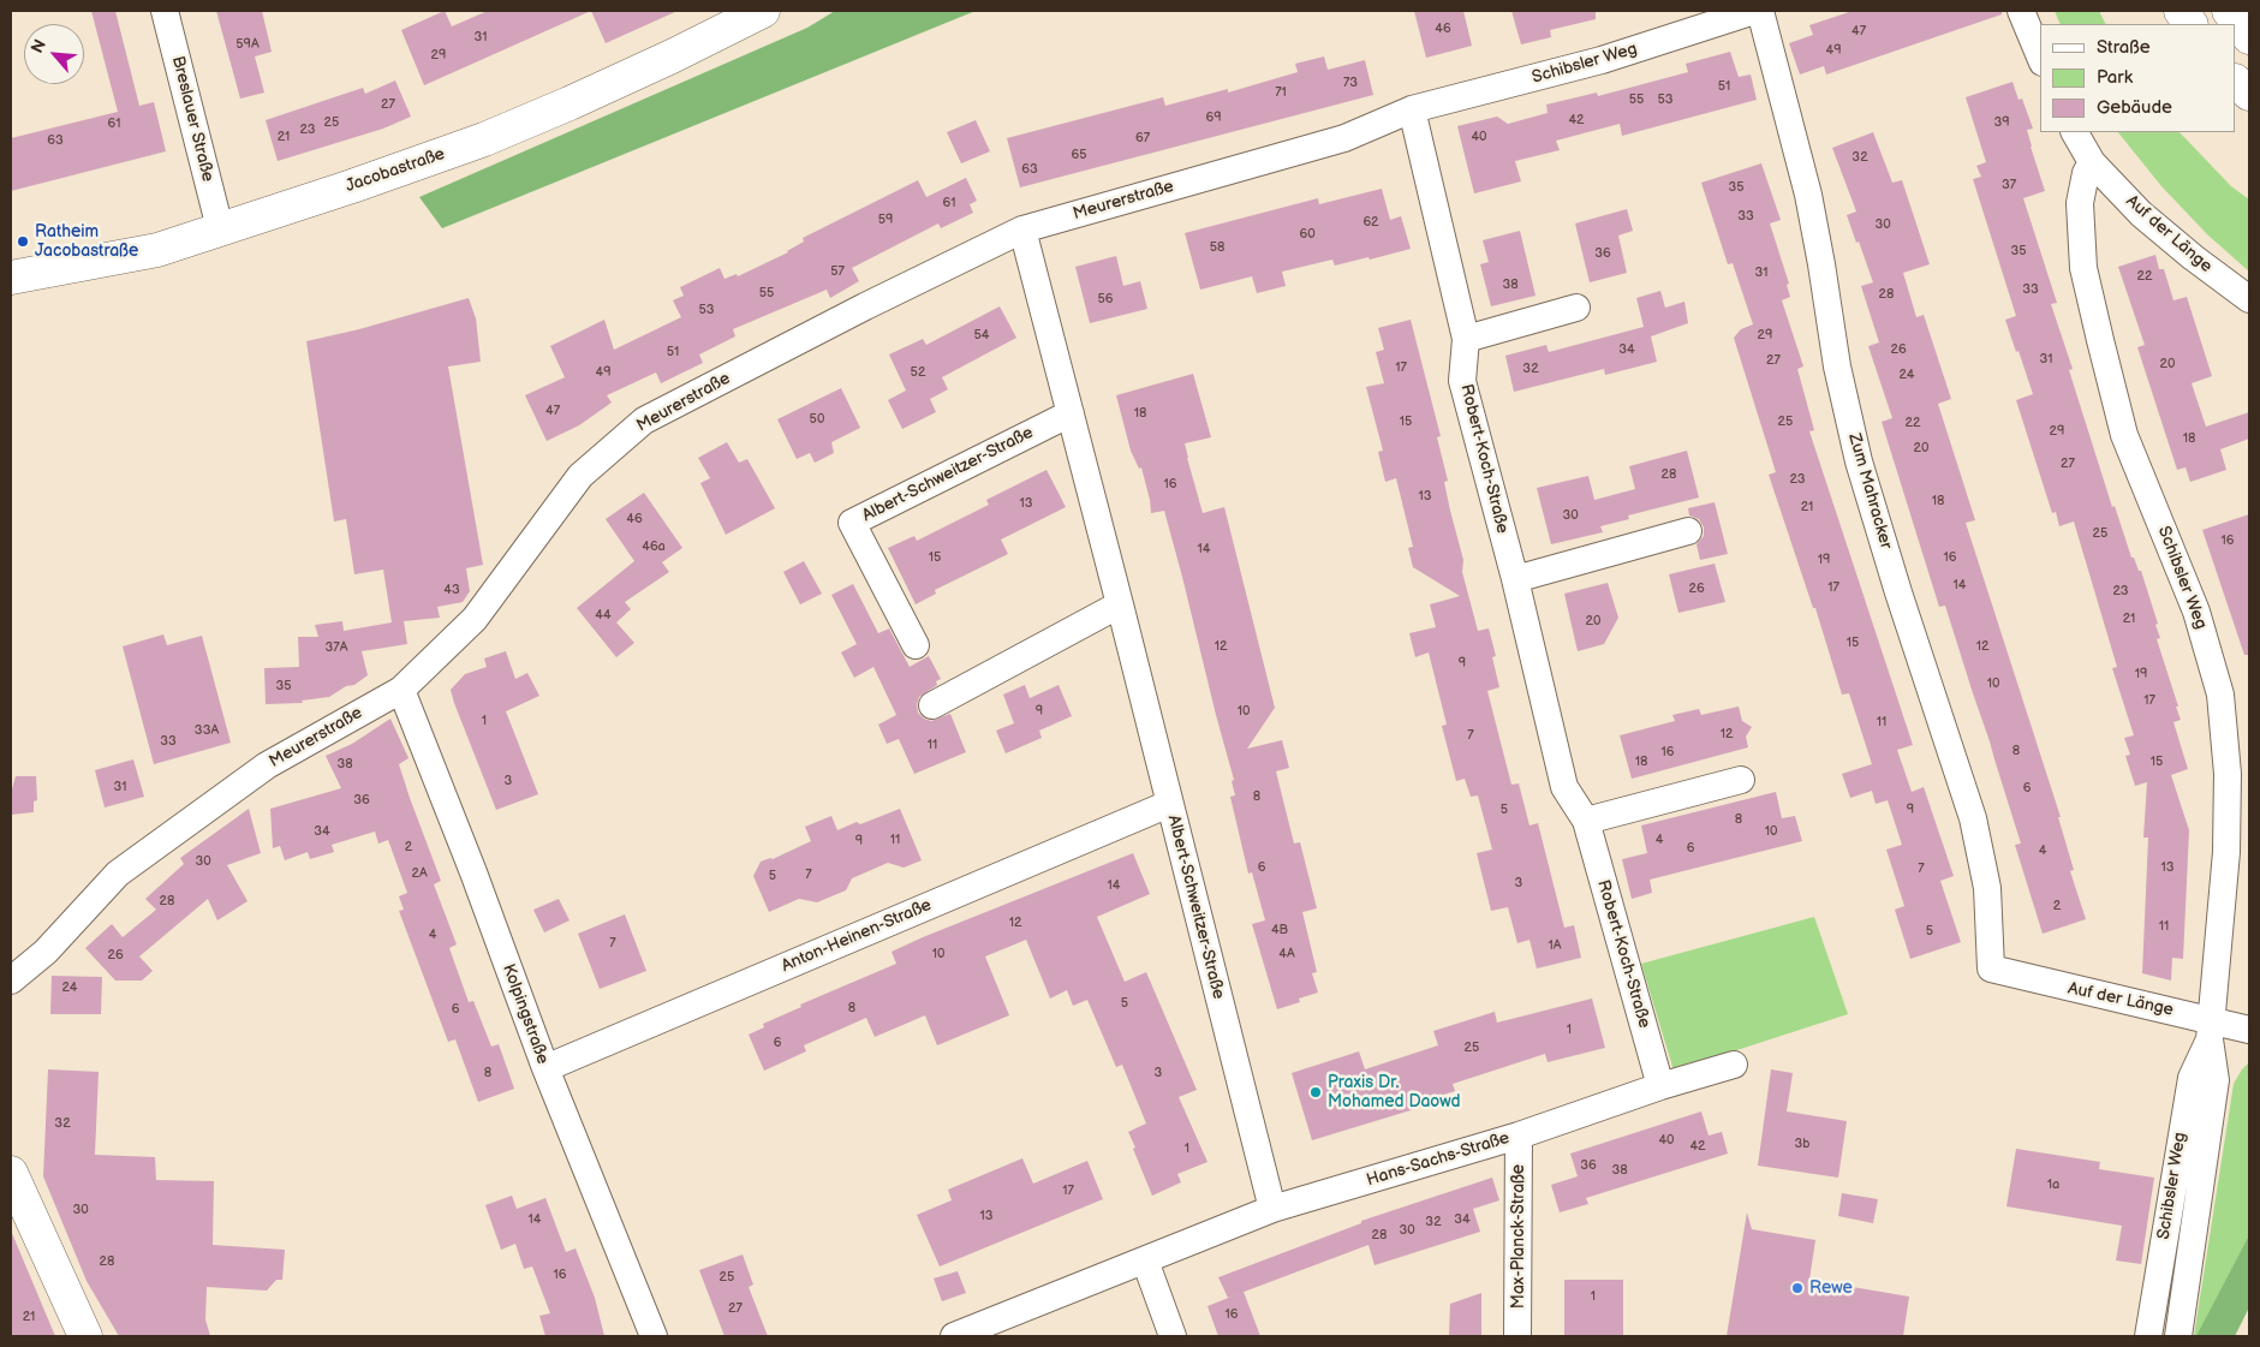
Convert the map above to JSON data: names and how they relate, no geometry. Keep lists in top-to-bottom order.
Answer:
{
  "streets": {
    "main road": ["Jacobastraße"],
    "street": [
      "Schibsler Weg",
      "Breslauer Straße",
      "Meurerstraße",
      "Auf der Länge",
      "Robert-Koch-Straße",
      "Albert-Schweitzer-Straße",
      "Zum Mahracker",
      "Anton-Heinen-Straße",
      "Kolpingstraße",
      "Hans-Sachs-Straße",
      "Max-Planck-Straße"
    ]
  },
  "crossings": [
    ["Schibsler Weg", "Meurerstraße"],
    ["Schibsler Weg", "Auf der Länge"],
    ["Schibsler Weg", "Robert-Koch-Straße"],
    ["Breslauer Straße", "Jacobastraße"],
    ["Meurerstraße", "Robert-Koch-Straße"],
    ["Meurerstraße", "Albert-Schweitzer-Straße"],
    ["Meurerstraße", "Kolpingstraße"],
    ["Auf der Länge", "Zum Mahracker"],
    ["Robert-Koch-Straße", "Hans-Sachs-Straße"],
    ["Albert-Schweitzer-Straße", "Anton-Heinen-Straße"],
    ["Albert-Schweitzer-Straße", "Hans-Sachs-Straße"],
    ["Anton-Heinen-Straße", "Kolpingstraße"],
    ["Hans-Sachs-Straße", "Max-Planck-Straße"]
  ],
  "places": ["Ratheim Jacobastraße", "Praxis Dr. Mohamed Daowd", "Rewe"],
  "house_numbers": [
    "46",
    "47",
    "31",
    "59A",
    "49",
    "29",
    "73",
    "51",
    "71",
    "55",
    "53",
    "27",
    "69",
    "42",
    "25",
    "39",
    "61",
    "23",
    "21",
    "40",
    "67",
    "63",
    "65",
    "32",
    "63",
    "37",
    "35",
    "61",
    "33",
    "59",
    "62",
    "30",
    "60",
    "58",
    "35",
    "36",
    "57",
    "31",
    "22",
    "38",
    "33",
    "55",
    "28",
    "56",
    "53",
    "54",
    "29",
    "34",
    "26",
    "51",
    "31",
    "27",
    "20",
    "17",
    "32",
    "49",
    "52",
    "24",
    "47",
    "18",
    "50",
    "15",
    "25",
    "22",
    "29",
    "18",
    "20",
    "27",
    "28",
    "23",
    "16",
    "13",
    "18",
    "13",
    "21",
    "30",
    "46",
    "25",
    "16",
    "46a",
    "14",
    "15",
    "16",
    "19",
    "14",
    "17",
    "26",
    "43",
    "23",
    "44",
    "21",
    "20",
    "15",
    "12",
    "12",
    "37A",
    "9",
    "19",
    "10",
    "35",
    "17",
    "9",
    "10",
    "1",
    "11",
    "33A",
    "12",
    "7",
    "33",
    "11",
    "8",
    "16",
    "18",
    "15",
    "38",
    "3",
    "31",
    "6",
    "8",
    "36",
    "5",
    "9",
    "8",
    "34",
    "10",
    "11",
    "4",
    "9",
    "2",
    "6",
    "4",
    "30",
    "6",
    "13",
    "7",
    "2A",
    "7",
    "5",
    "3",
    "14",
    "28",
    "2",
    "12",
    "11",
    "4B",
    "5",
    "4",
    "7",
    "1A",
    "10",
    "4A",
    "26",
    "24",
    "5",
    "8",
    "6",
    "1",
    "6",
    "25",
    "8",
    "3",
    "32",
    "40",
    "3b",
    "42",
    "1",
    "36",
    "38",
    "1a",
    "17",
    "30",
    "13",
    "14",
    "34",
    "32",
    "30",
    "28",
    "28",
    "16",
    "25",
    "1",
    "27",
    "16",
    "21"
  ],
  "legend": ["Straße", "Park", "Gebäude"],
  "north": "top left"
}
